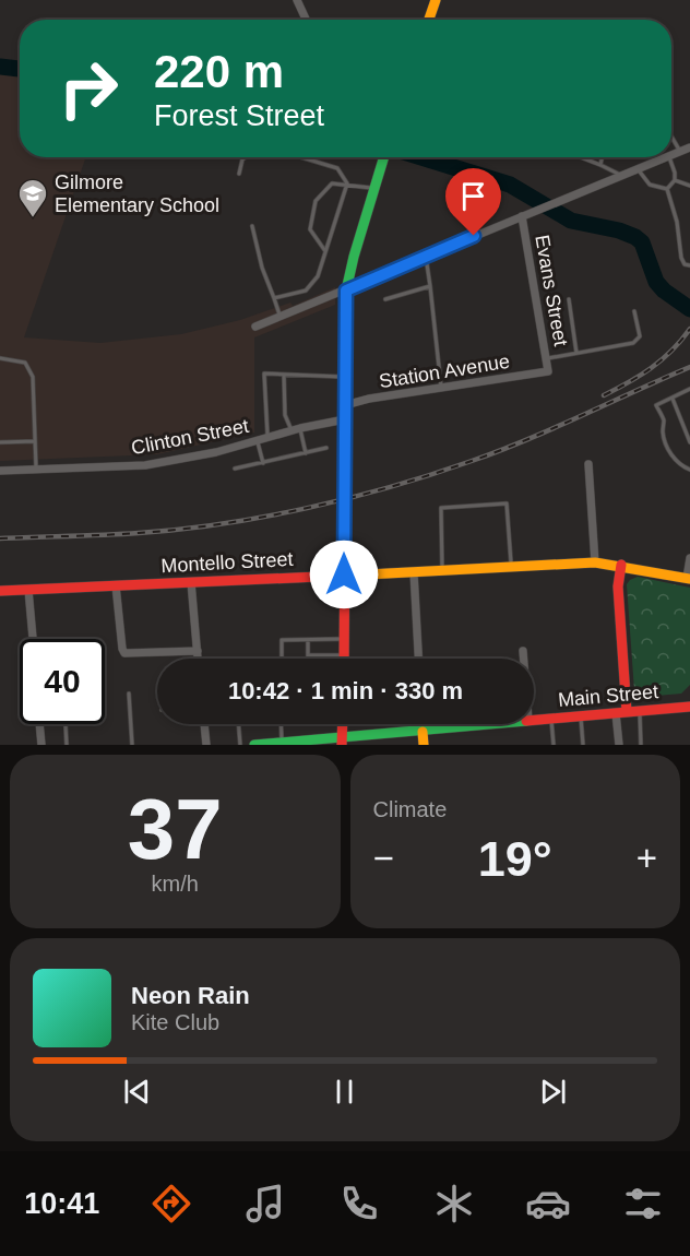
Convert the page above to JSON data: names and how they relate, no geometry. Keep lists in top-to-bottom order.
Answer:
{
  "streets": {
    "main road": ["Montello Street", "Main Street"],
    "street": ["Evans Street", "Station Avenue", "Clinton Street"]
  },
  "crossings": [
    ["Evans Street", "Station Avenue"]
  ],
  "places": {
    "school or university": ["Gilmore Elementary School"]
  },
  "page": {
    "turn": ["220 m", "Forest Street"],
    "limit": "40",
    "trip": "10:42 · 1 min · 330 m",
    "tile": [
      ["37", "km/h"],
      "Climate"
    ],
    "heat": ["−", "19°", "+"],
    "song": ["Neon Rain", "Kite Club"],
    "tabs": "10:41"
  }
}
